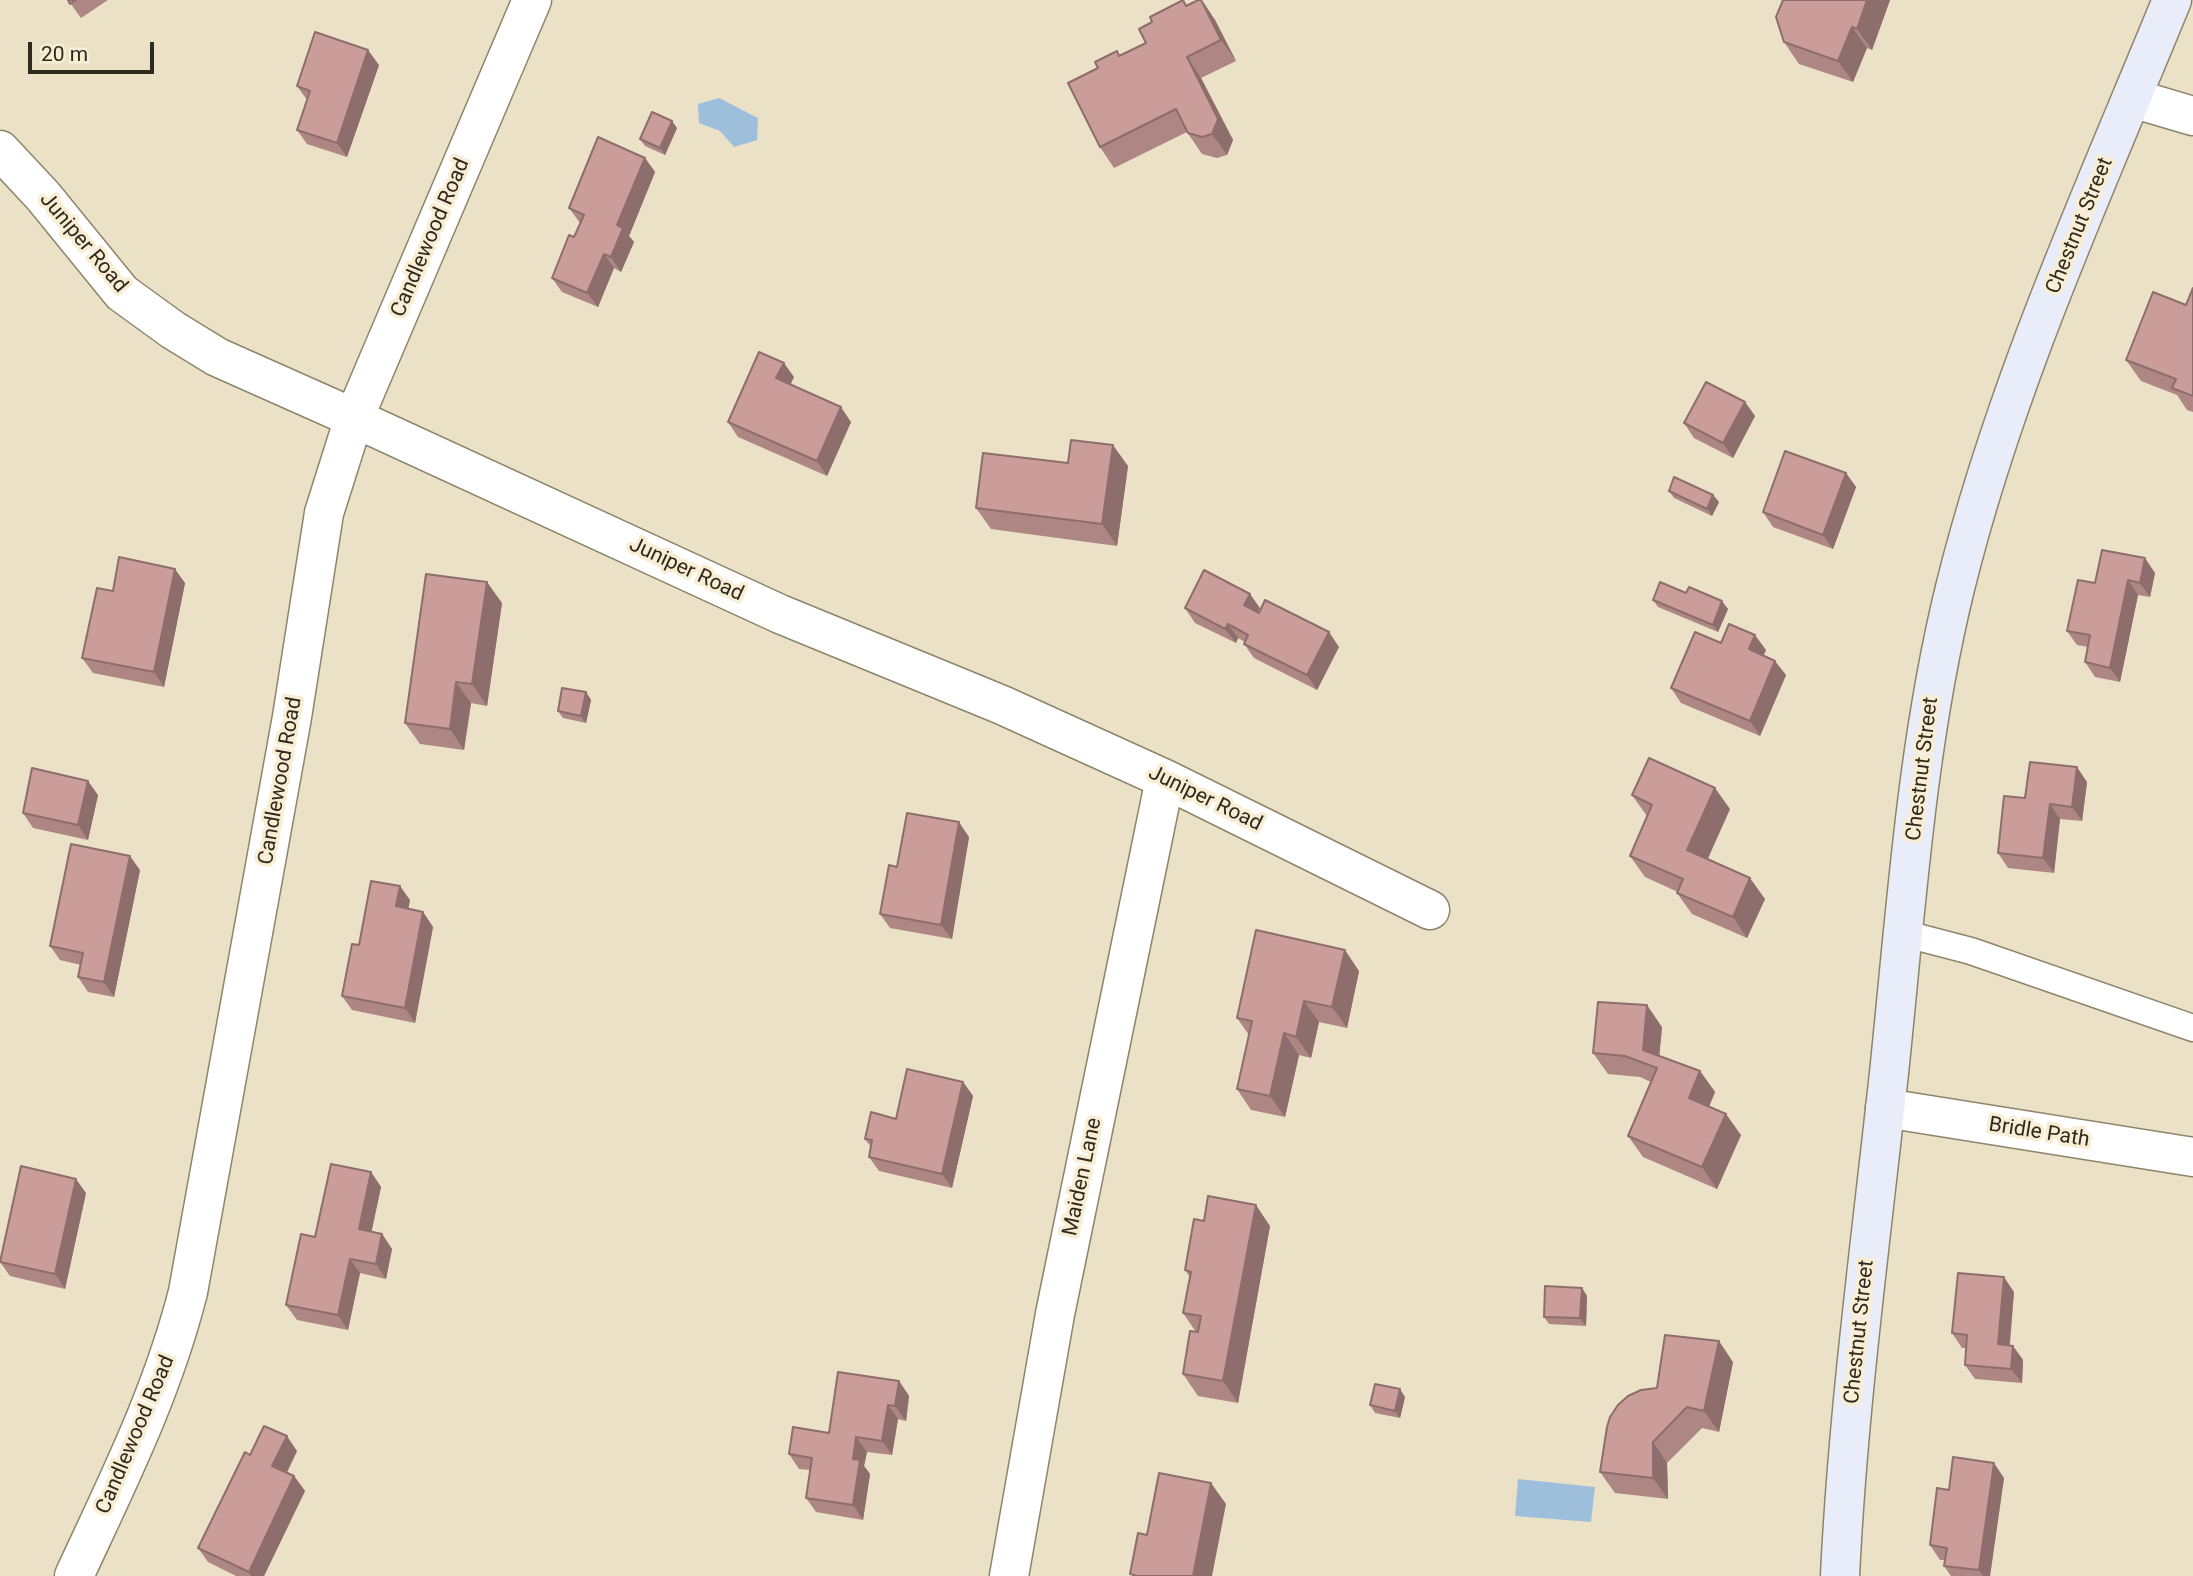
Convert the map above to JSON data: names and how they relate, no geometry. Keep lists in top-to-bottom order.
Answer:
{
  "streets": {
    "street": [
      "Chestnut Street",
      "Candlewood Road",
      "Juniper Road",
      "Bridle Path",
      "Maiden Lane"
    ]
  },
  "crossings": [
    ["Chestnut Street", "Bridle Path"],
    ["Candlewood Road", "Juniper Road"],
    ["Juniper Road", "Maiden Lane"]
  ],
  "scale_bar": "20 m"
}
